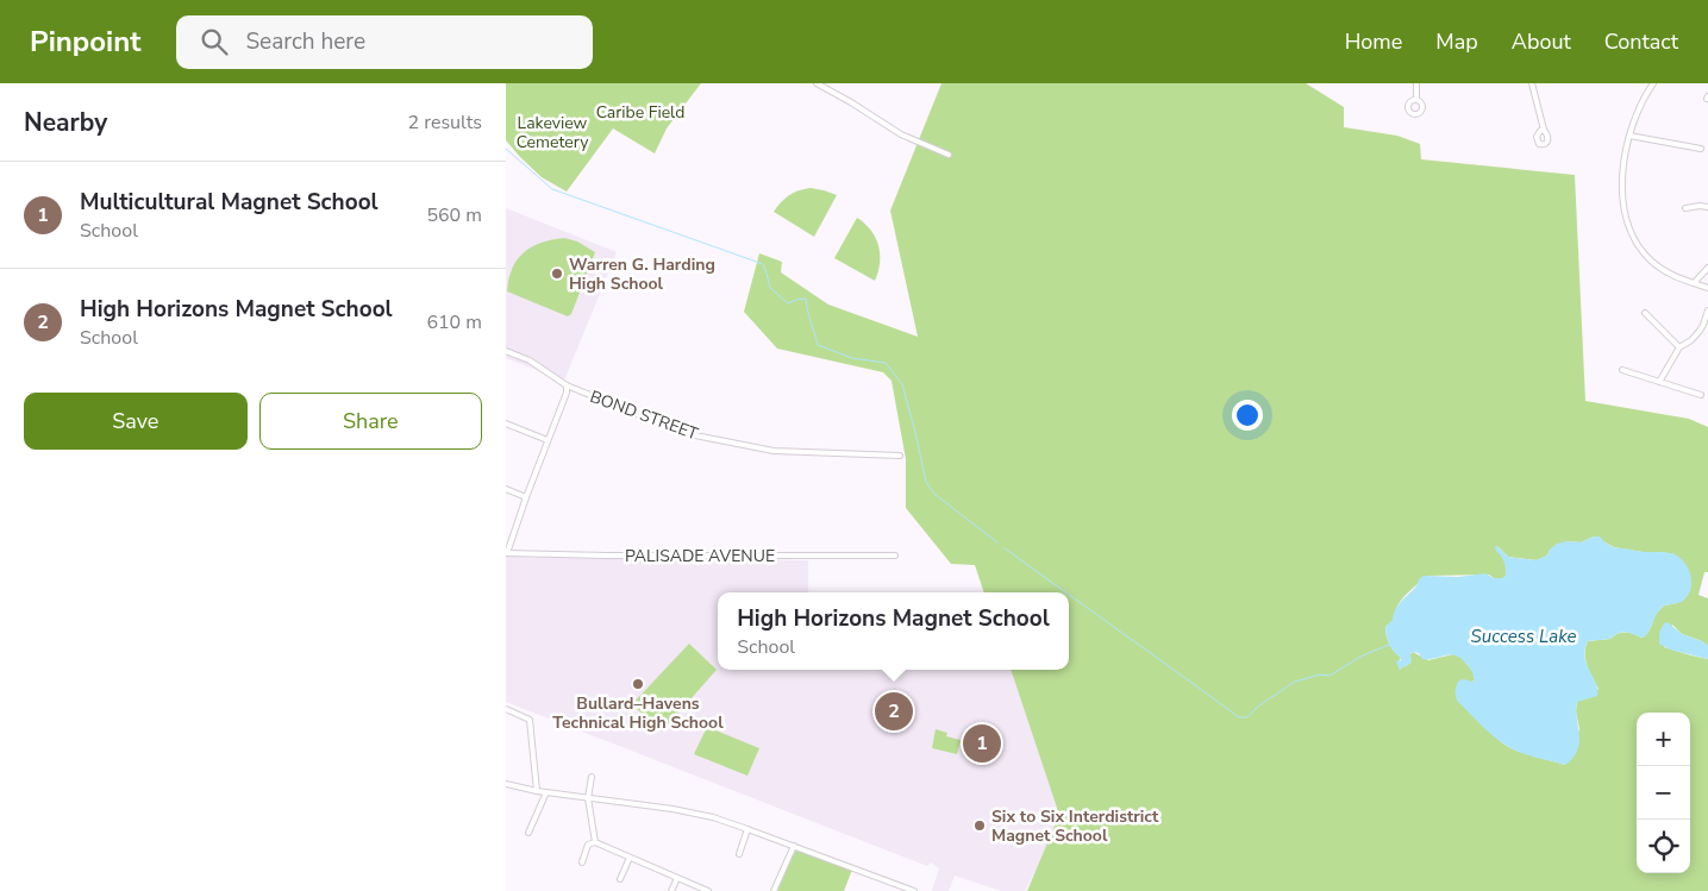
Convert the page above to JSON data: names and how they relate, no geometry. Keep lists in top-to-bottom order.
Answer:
{
  "streets": {
    "street": ["BOND STREET", "PALISADE AVENUE"]
  },
  "water": ["Success Lake"],
  "parks": ["Caribe Field", "Lakeview Cemetery"],
  "places": ["Warren G. Harding High School", "Bullard–Havens Technical High School", "Six to Six Interdistrict Magnet School"],
  "page": {
    "header": "Pinpoint",
    "search": "Search here",
    "nav": [
      "Home",
      "Map",
      "About",
      "Contact"
    ],
    "heading": ["Nearby", "2 results"],
    "list": [
      {
        "mark": "1",
        "name": "Multicultural Magnet School",
        "note": "School",
        "value": "560 m"
      },
      {
        "mark": "2",
        "name": "High Horizons Magnet School",
        "note": "School",
        "value": "610 m"
      }
    ],
    "buttons": ["Save", "Share"],
    "popup": ["High Horizons Magnet School", "School"],
    "pins": ["2", "1"],
    "map_buttons": ["+", "−"]
  }
}
